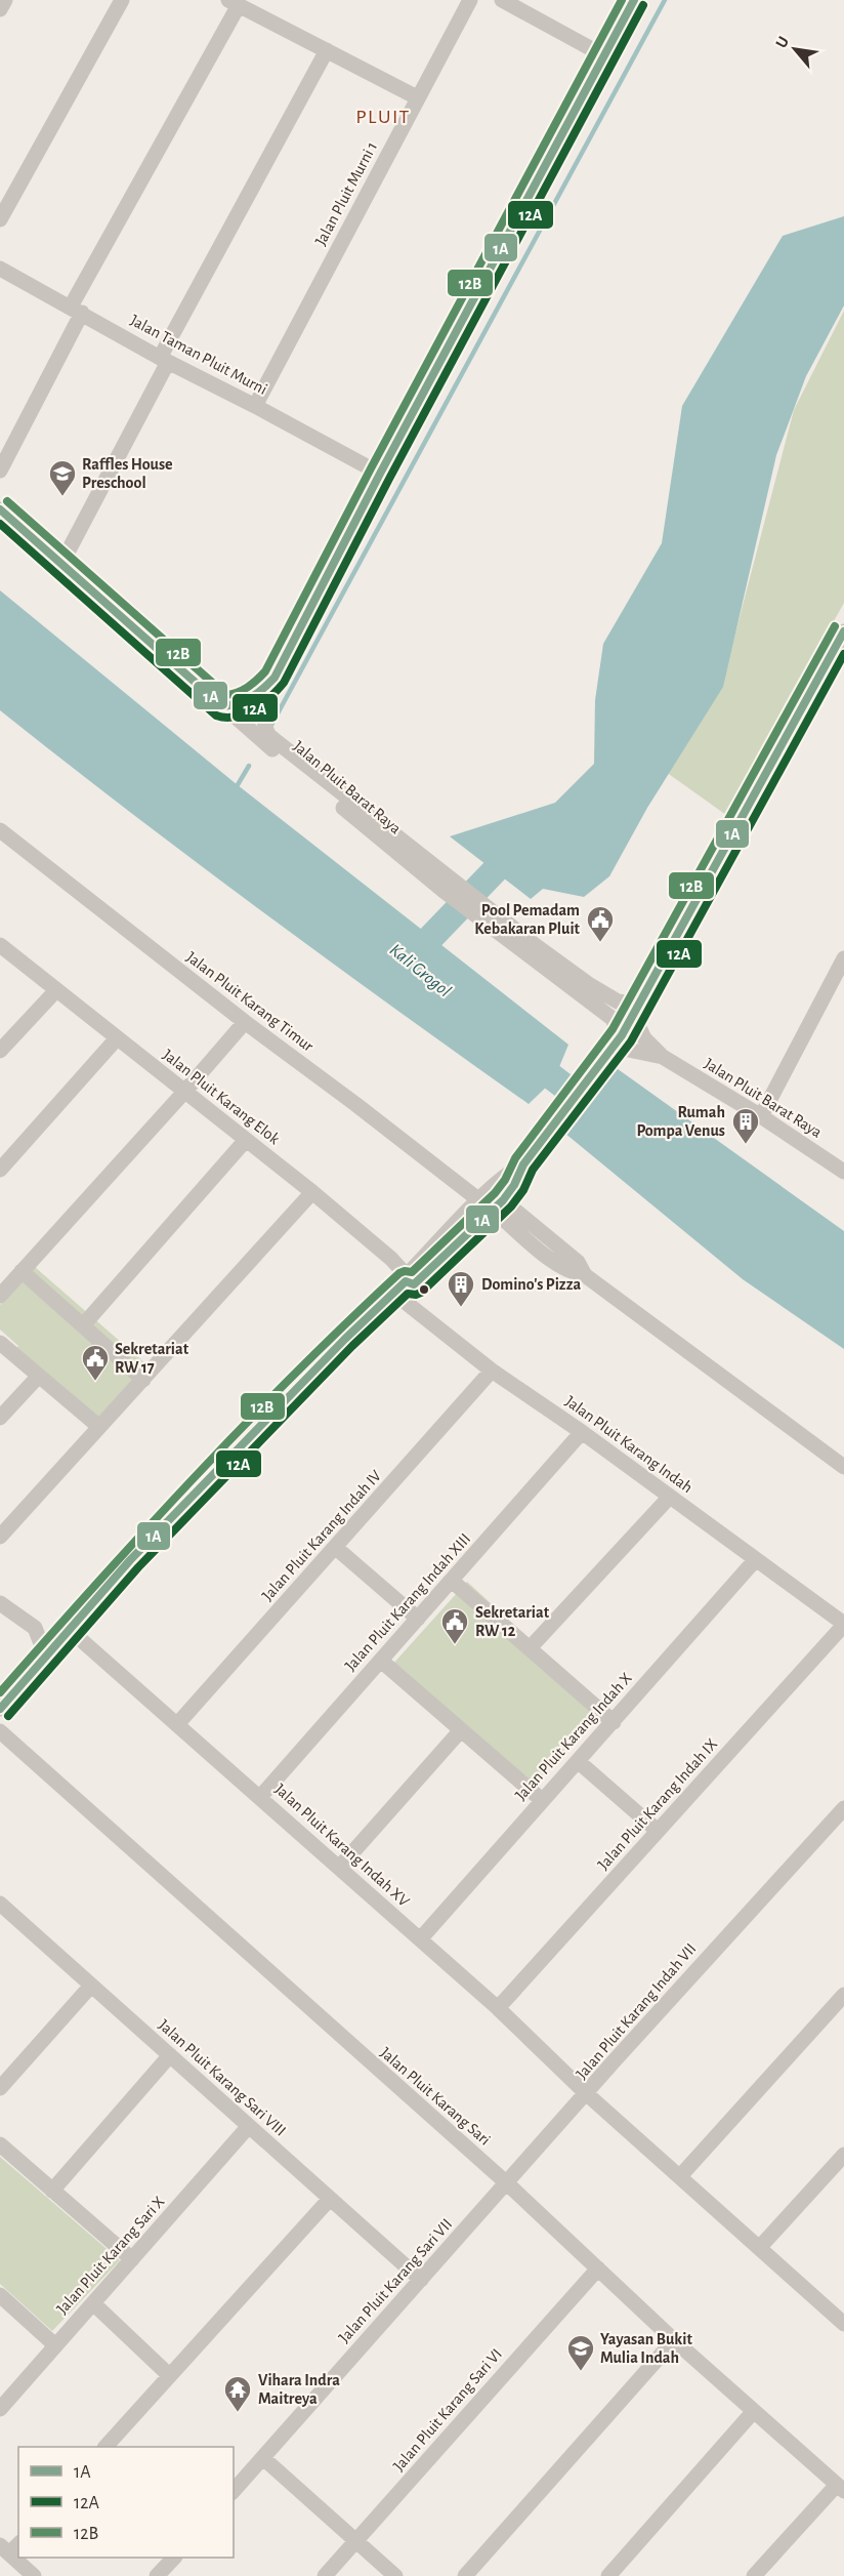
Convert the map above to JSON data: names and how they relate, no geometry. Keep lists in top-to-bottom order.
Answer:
{
  "streets": {
    "street": [
      "Jalan Pluit Murni 1",
      "Jalan Taman Pluit Murni",
      "Jalan Pluit Barat Raya",
      "Jalan Pluit Karang Timur",
      "Jalan Pluit Karang Elok",
      "Jalan Pluit Karang Indah",
      "Jalan Pluit Karang Indah IV",
      "Jalan Pluit Karang Indah XIII",
      "Jalan Pluit Karang Indah X",
      "Jalan Pluit Karang Indah IX",
      "Jalan Pluit Karang Indah XV",
      "Jalan Pluit Karang Indah VII",
      "Jalan Pluit Karang Sari VIII",
      "Jalan Pluit Karang Sari",
      "Jalan Pluit Karang Sari X",
      "Jalan Pluit Karang Sari VII",
      "Jalan Pluit Karang Sari VI"
    ]
  },
  "crossings": [
    ["Jalan Pluit Murni 1", "Jalan Taman Pluit Murni"],
    ["Jalan Pluit Karang Indah", "Jalan Pluit Karang Indah IV"],
    ["Jalan Pluit Karang Indah", "Jalan Pluit Karang Indah XIII"],
    ["Jalan Pluit Karang Indah", "Jalan Pluit Karang Indah X"],
    ["Jalan Pluit Karang Indah", "Jalan Pluit Karang Indah IX"],
    ["Jalan Pluit Karang Indah IV", "Jalan Pluit Karang Indah XV"],
    ["Jalan Pluit Karang Indah XIII", "Jalan Pluit Karang Indah XV"],
    ["Jalan Pluit Karang Indah X", "Jalan Pluit Karang Indah XV"],
    ["Jalan Pluit Karang Indah IX", "Jalan Pluit Karang Indah XV"],
    ["Jalan Pluit Karang Indah XV", "Jalan Pluit Karang Indah VII"],
    ["Jalan Pluit Karang Indah XV", "Jalan Pluit Karang Sari VII"],
    ["Jalan Pluit Karang Indah VII", "Jalan Pluit Karang Sari VII"],
    ["Jalan Pluit Karang Sari VIII", "Jalan Pluit Karang Sari X"],
    ["Jalan Pluit Karang Sari VIII", "Jalan Pluit Karang Sari VII"],
    ["Jalan Pluit Karang Sari", "Jalan Pluit Karang Sari VII"],
    ["Jalan Pluit Karang Sari", "Jalan Pluit Karang Sari VI"]
  ],
  "districts": ["PLUIT"],
  "water": ["Kali Grogol"],
  "places": {
    "school or university": ["Raffles House Preschool", "Yayasan Bukit Mulia Indah"],
    "public building": ["Pool Pemadam Kebakaran Pluit", "Sekretariat RW 17", "Sekretariat RW 12"],
    "building": ["Rumah Pompa Venus", "Domino's Pizza"],
    "temple": ["Vihara Indra Maitreya"]
  },
  "lines": ["transit line 1A", "transit line 12B", "transit line 12A"],
  "legend": ["1A", "12A", "12B"],
  "north": "top left"
}
